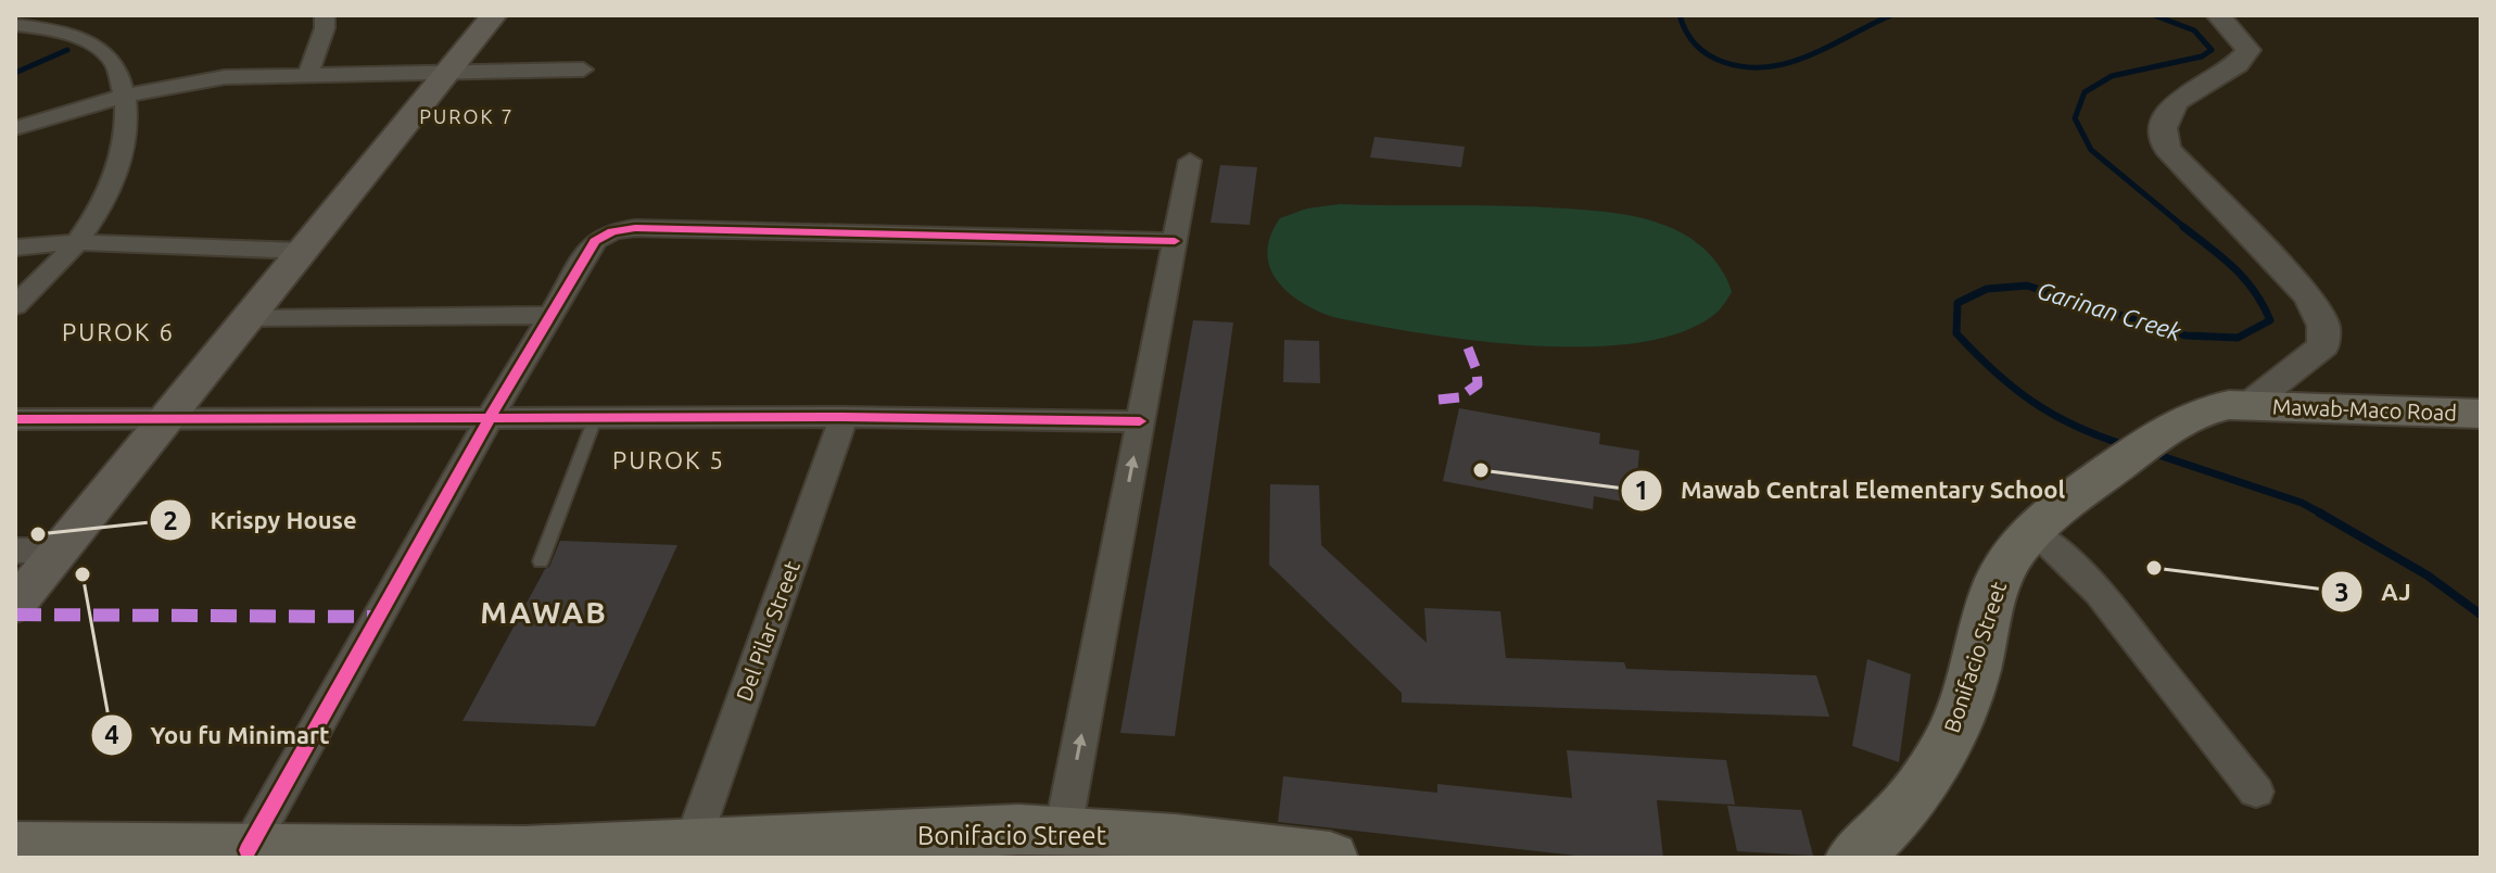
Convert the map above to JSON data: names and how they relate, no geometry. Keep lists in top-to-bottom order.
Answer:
{
  "streets": {
    "main road": ["Mawab-Maco Road", "Bonifacio Street"],
    "street": ["Del Pilar Street"]
  },
  "crossings": [
    ["Mawab-Maco Road", "Bonifacio Street"],
    ["Del Pilar Street", "Bonifacio Street"]
  ],
  "districts": [
    "PUROK 7",
    "PUROK 6",
    "PUROK 5",
    "MAWAB"
  ],
  "water": ["Garinan Creek"],
  "places": [
    "Mawab Central Elementary School",
    "Krispy House",
    "AJ",
    "You fu Minimart"
  ]
}
